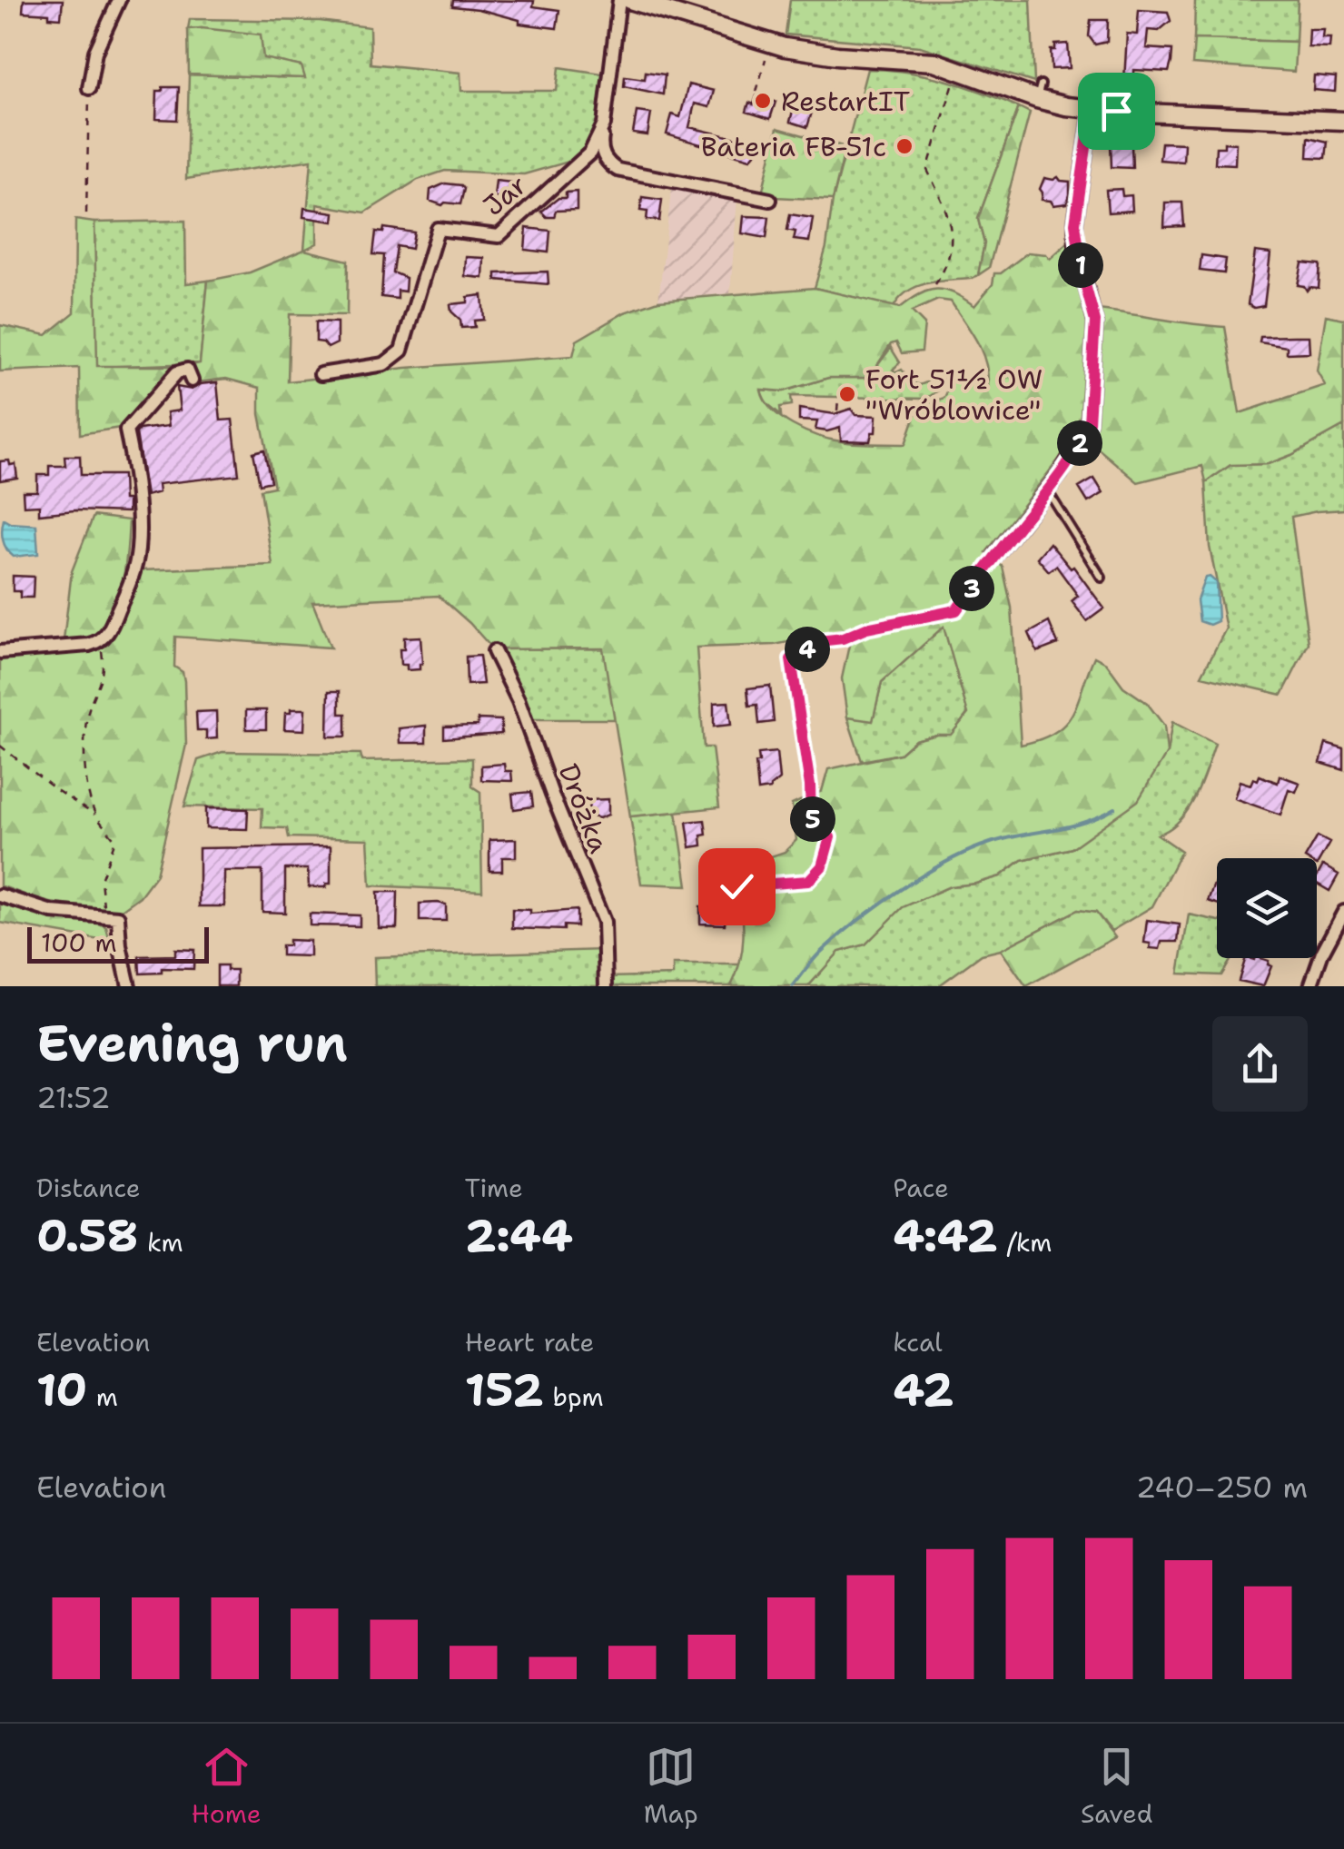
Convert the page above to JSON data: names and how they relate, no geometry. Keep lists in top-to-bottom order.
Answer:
{
  "streets": {
    "street": ["Jar", "Dróżka"]
  },
  "places": ["RestartIT", "Bateria FB-51c", "Fort 51½ OW \"Wróblowice\""],
  "scale_bar": "100 m",
  "page": {
    "pins": [
      "1",
      "2",
      "3",
      "4",
      "5"
    ],
    "scale": "100 m",
    "heading": ["Evening run", "21:52"],
    "stats": [
      ["Distance", "0.58 km"],
      ["Time", "2:44"],
      ["Pace", "4:42 /km"],
      ["Elevation", "10 m"],
      ["Heart rate", "152 bpm"],
      ["kcal", "42"]
    ],
    "chart": ["Elevation", "240–250 m"],
    "tabs": ["Home", "Map", "Saved"]
  }
}
